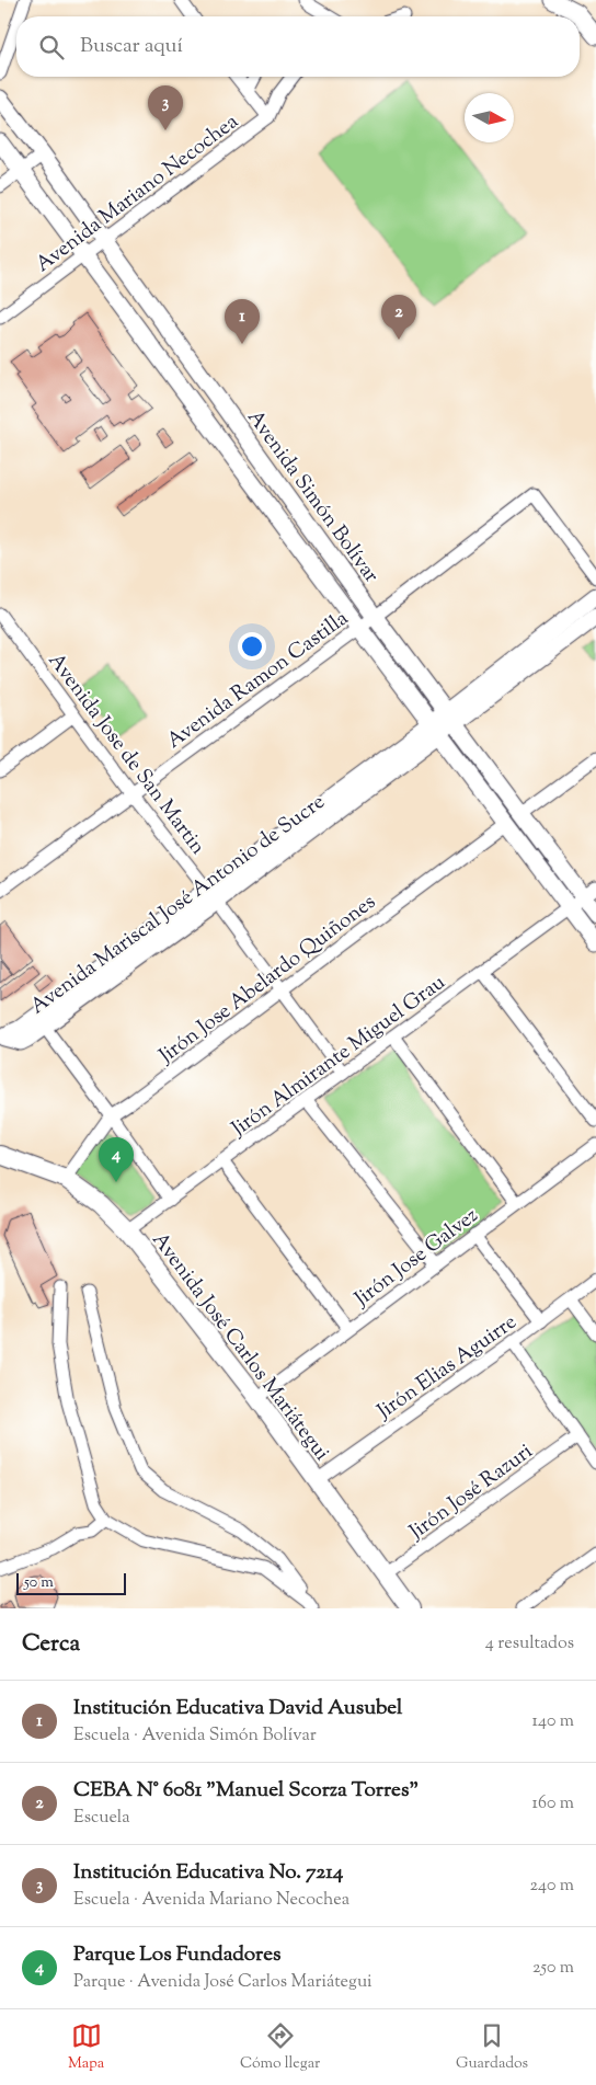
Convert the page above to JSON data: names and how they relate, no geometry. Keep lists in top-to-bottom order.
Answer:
{
  "streets": {
    "main road": ["Avenida José Carlos Mariátegui"],
    "street": [
      "Avenida Mariano Necochea",
      "Avenida Simón Bolívar",
      "Avenida Ramon Castilla",
      "Avenida Jose de San Martin",
      "Avenida Mariscal José Antonio de Sucre",
      "Jirón Jose Abelardo Quiñones",
      "Jirón Almirante Miguel Grau",
      "Jirón Jose Galvez",
      "Jirón Elias Aguirre",
      "Jirón José Razuri"
    ]
  },
  "crossings": [
    ["Avenida Mariano Necochea", "Avenida Simón Bolívar"],
    ["Avenida Simón Bolívar", "Avenida Ramon Castilla"],
    ["Avenida Simón Bolívar", "Avenida Mariscal José Antonio de Sucre"],
    ["Avenida Simón Bolívar", "Jirón Jose Abelardo Quiñones"],
    ["Avenida Simón Bolívar", "Jirón Almirante Miguel Grau"],
    ["Avenida Ramon Castilla", "Avenida Jose de San Martin"],
    ["Avenida Jose de San Martin", "Avenida Mariscal José Antonio de Sucre"],
    ["Avenida Jose de San Martin", "Jirón Jose Abelardo Quiñones"],
    ["Avenida Jose de San Martin", "Jirón Almirante Miguel Grau"],
    ["Jirón Jose Abelardo Quiñones", "Avenida José Carlos Mariátegui"],
    ["Jirón Almirante Miguel Grau", "Avenida José Carlos Mariátegui"],
    ["Jirón Jose Galvez", "Avenida José Carlos Mariátegui"],
    ["Avenida José Carlos Mariátegui", "Jirón Elias Aguirre"],
    ["Avenida José Carlos Mariátegui", "Jirón José Razuri"]
  ],
  "scale_bar": "50 m",
  "north": "right",
  "page": {
    "search": "Buscar aquí",
    "pins": [
      "3",
      "2",
      "1",
      "4"
    ],
    "scale": "50 m",
    "heading": ["Cerca", "4 resultados"],
    "list": [
      {
        "mark": "1",
        "name": "Institución Educativa David Ausubel",
        "note": "Escuela · Avenida Simón Bolívar",
        "value": "140 m"
      },
      {
        "mark": "2",
        "name": "CEBA N° 6081 \"Manuel Scorza Torres\"",
        "note": "Escuela",
        "value": "160 m"
      },
      {
        "mark": "3",
        "name": "Institución Educativa No. 7214",
        "note": "Escuela · Avenida Mariano Necochea",
        "value": "240 m"
      },
      {
        "mark": "4",
        "name": "Parque Los Fundadores",
        "note": "Parque · Avenida José Carlos Mariátegui",
        "value": "250 m"
      }
    ],
    "nav": ["Mapa", "Cómo llegar", "Guardados"]
  }
}
